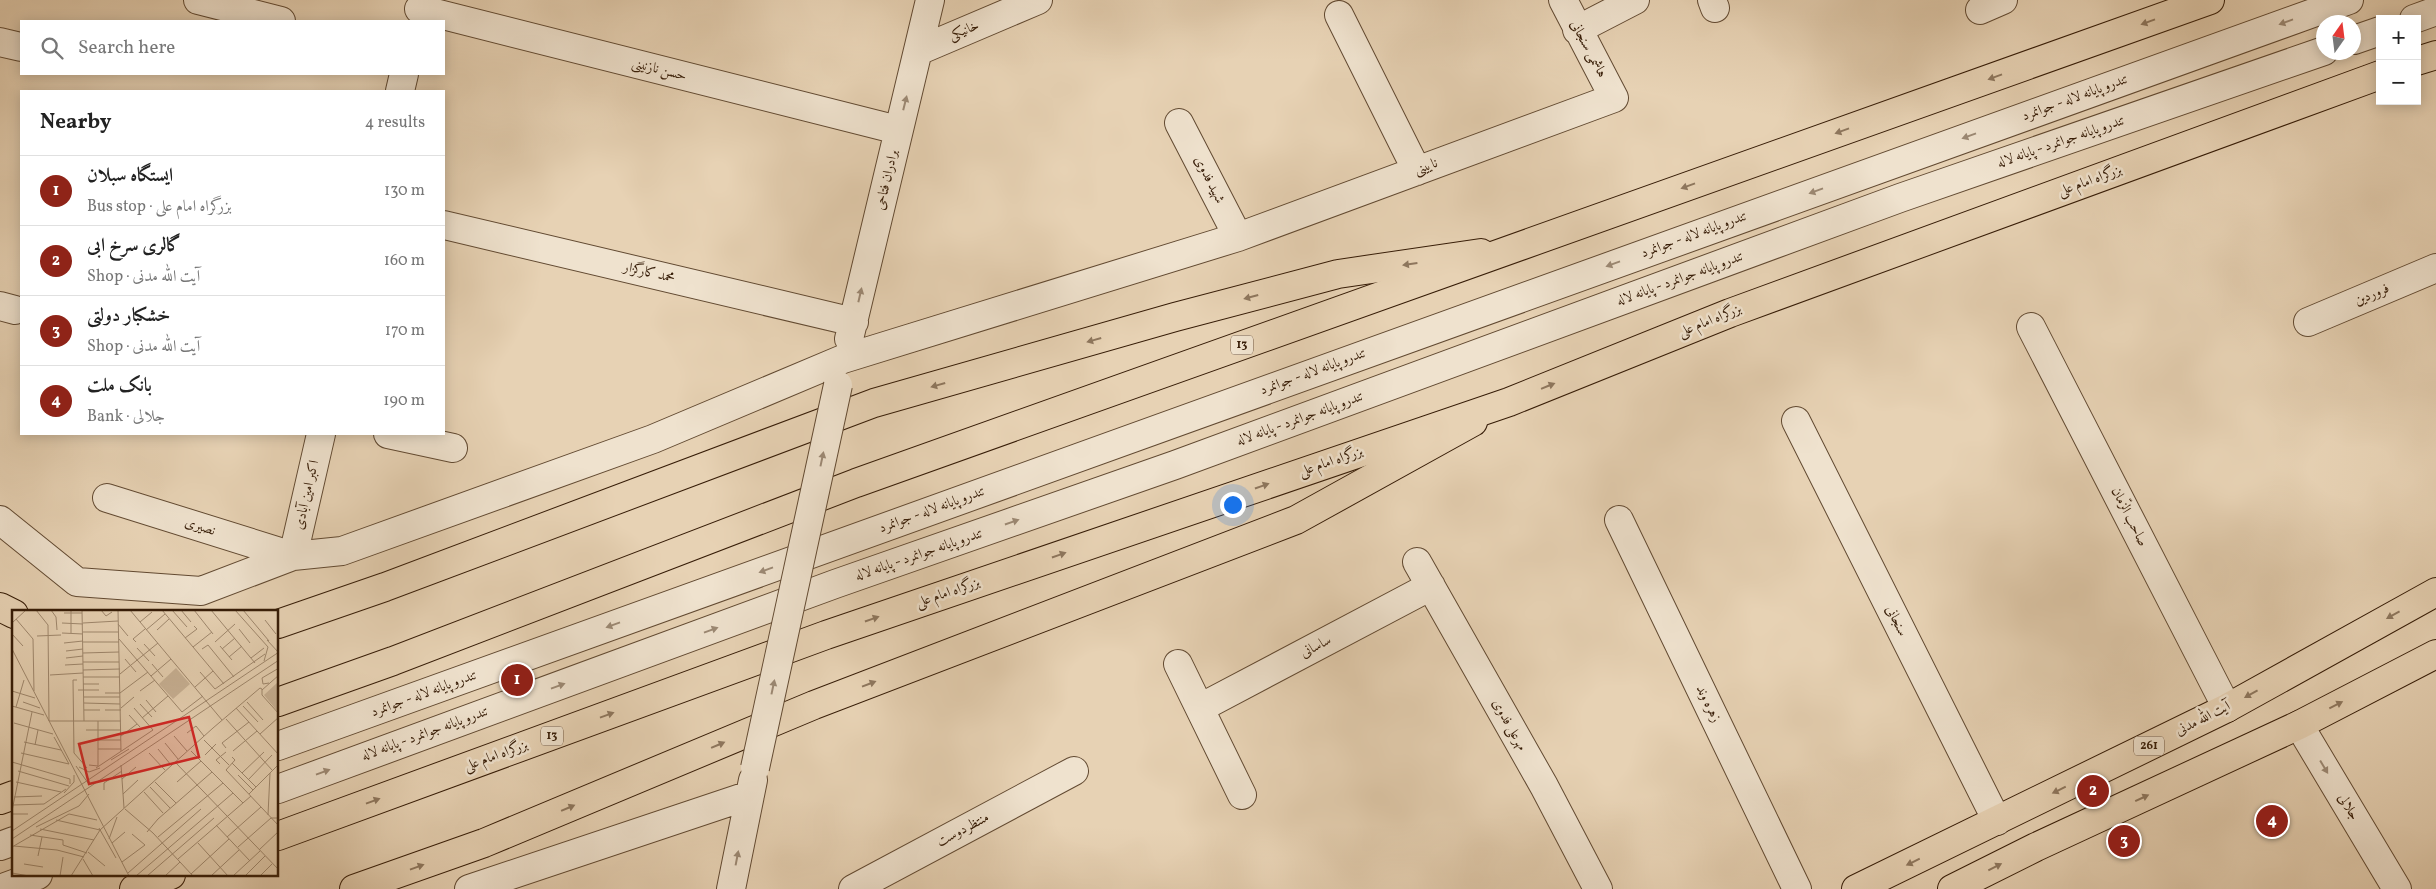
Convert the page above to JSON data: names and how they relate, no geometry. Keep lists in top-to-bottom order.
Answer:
{
  "streets": {
    "main road": [
      "بزرگراه امام علی",
      "13",
      "آیت الله مدنی",
      "261"
    ],
    "street": [
      "خانیکی",
      "هاشمی سنجانی",
      "حسن نازنینی",
      "تندرو پایانه لاله - جوانمرد",
      "تندرو پایانه جوانمرد - پایانه لاله",
      "نایینی",
      "برادران فتاحی",
      "شهید فدوی",
      "محمد کارگزار",
      "فروردین",
      "اکبر امین آبادی",
      "صاحب الزّمان",
      "نصیری",
      "سنجانی",
      "ساسانی",
      "زهره وند",
      "مهرعلی فدوی",
      "جلالی",
      "منتظردوست"
    ]
  },
  "crossings": [
    ["خانیکی", "برادران فتاحی"],
    ["هاشمی سنجانی", "نایینی"],
    ["حسن نازنینی", "برادران فتاحی"],
    ["نایینی", "برادران فتاحی"],
    ["نایینی", "شهید فدوی"],
    ["نایینی", "اکبر امین آبادی"],
    ["نایینی", "نصیری"],
    ["برادران فتاحی", "محمد کارگزار"],
    ["اکبر امین آبادی", "نصیری"],
    ["صاحب الزّمان", "آیت الله مدنی"],
    ["سنجانی", "آیت الله مدنی"],
    ["ساسانی", "مهرعلی فدوی"]
  ],
  "one_way": [
    "تندرو پایانه لاله - جوانمرد",
    "تندرو پایانه جوانمرد - پایانه لاله",
    "برادران فتاحی",
    "جلالی"
  ],
  "north": "top",
  "page": {
    "map_buttons": ["+", "−"],
    "search": "Search here",
    "heading": ["Nearby", "4 results"],
    "list": [
      {
        "mark": "1",
        "name": "ایستگاه سبلان",
        "note": "Bus stop · بزرگراه امام علی",
        "value": "130 m"
      },
      {
        "mark": "2",
        "name": "گالری سرخ ابی",
        "note": "Shop · آیت الله مدنی",
        "value": "160 m"
      },
      {
        "mark": "3",
        "name": "خشکبار دولتی",
        "note": "Shop · آیت الله مدنی",
        "value": "170 m"
      },
      {
        "mark": "4",
        "name": "بانک ملت",
        "note": "Bank · جلالی",
        "value": "190 m"
      }
    ],
    "pins": [
      "1",
      "2",
      "4",
      "3"
    ]
  }
}
